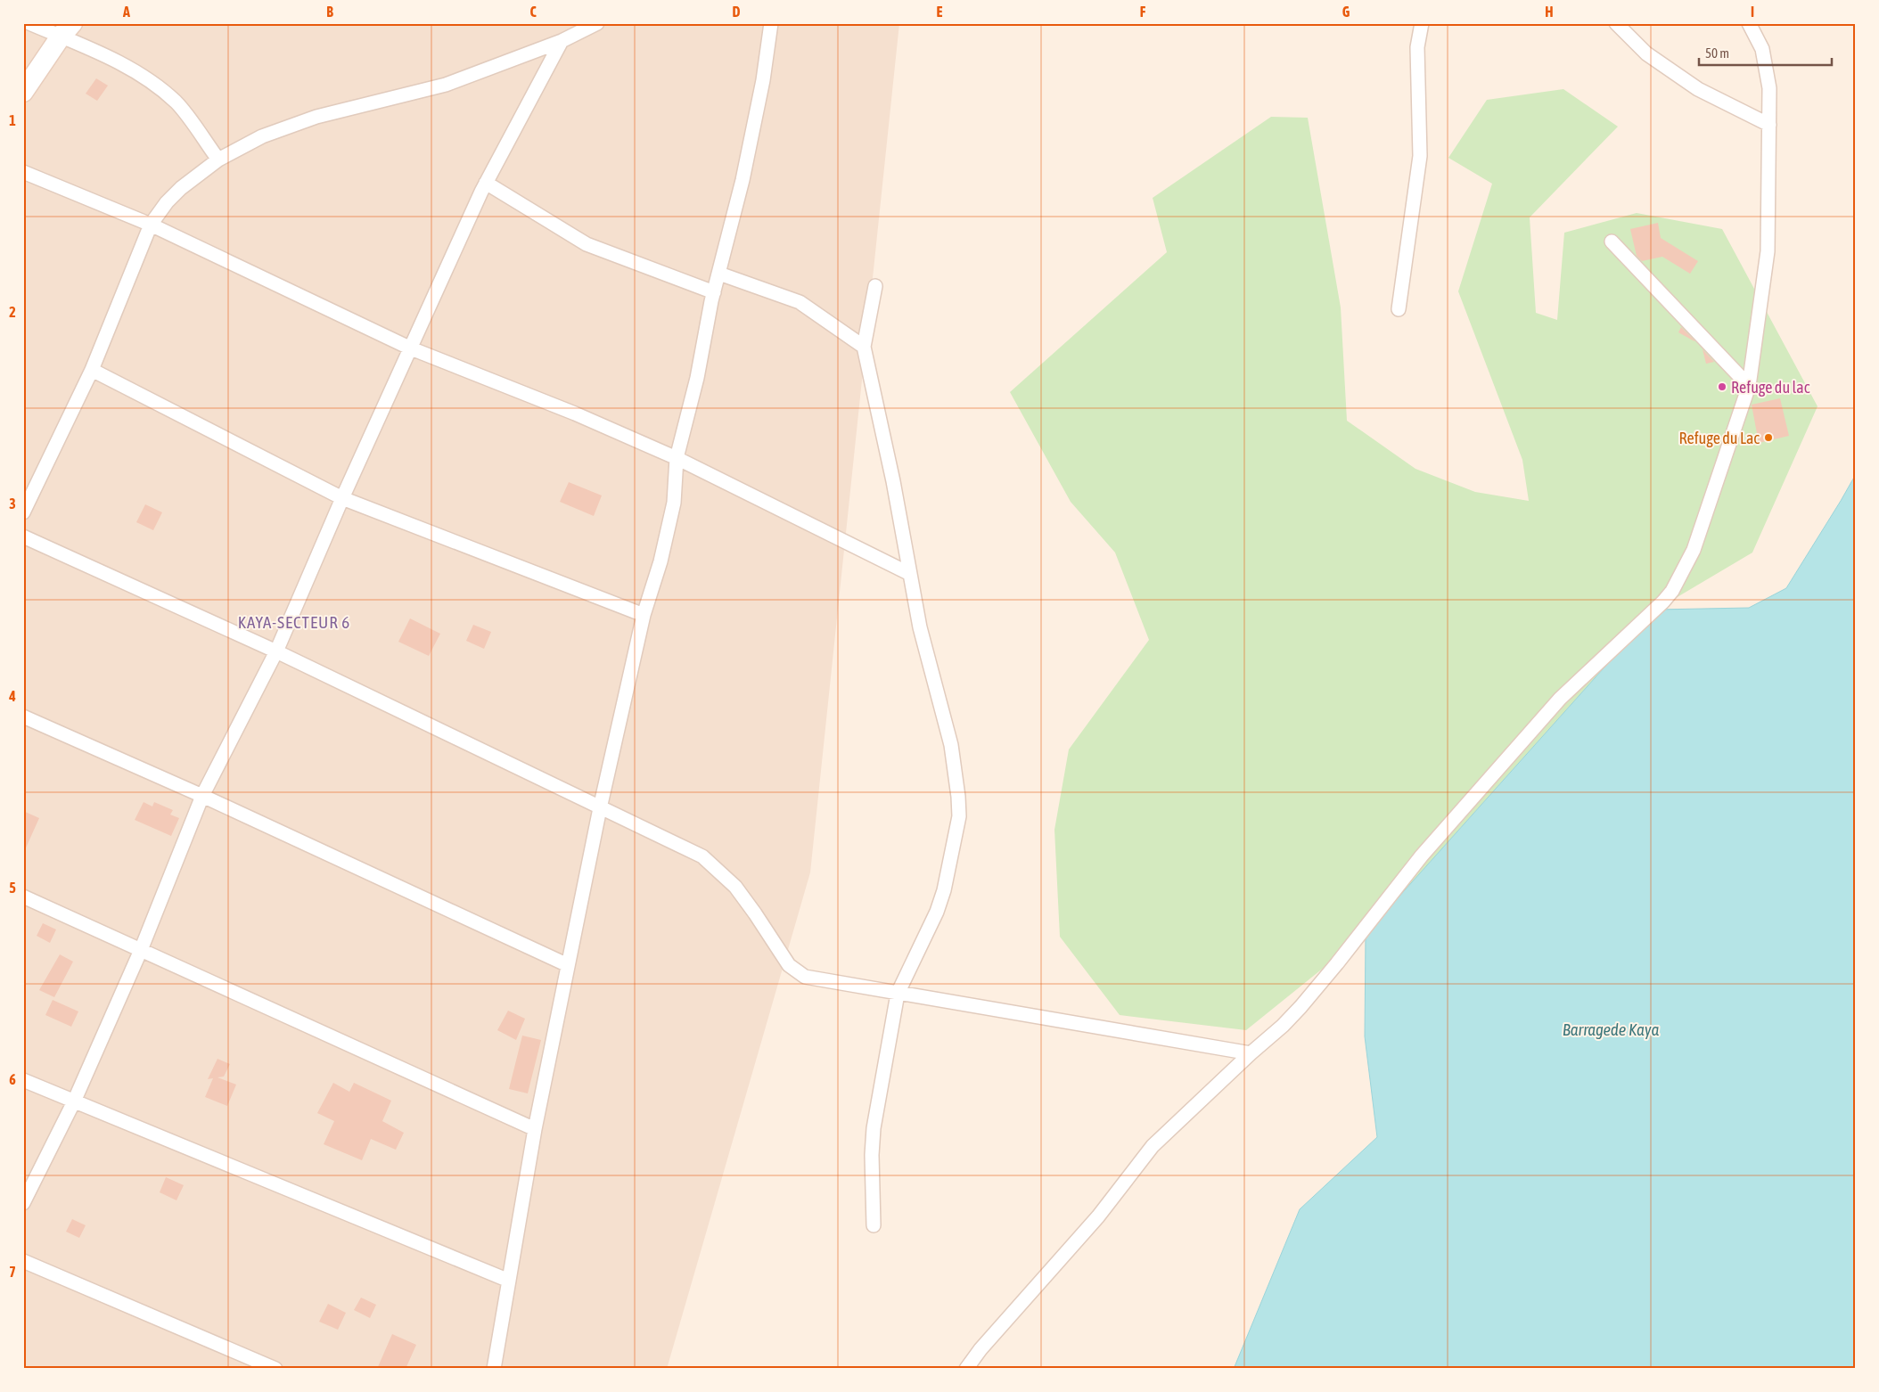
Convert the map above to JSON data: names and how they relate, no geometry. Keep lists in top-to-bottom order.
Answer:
{
  "districts": ["KAYA-SECTEUR 6"],
  "water": ["Barragede Kaya"],
  "places": ["Refuge du lac", "Refuge du Lac"],
  "scale_bar": "50 m",
  "grid": {
    "columns": [
      "A",
      "B",
      "C",
      "D",
      "E",
      "F",
      "G",
      "H",
      "I"
    ],
    "rows": [
      "1",
      "2",
      "3",
      "4",
      "5",
      "6",
      "7"
    ]
  }
}
